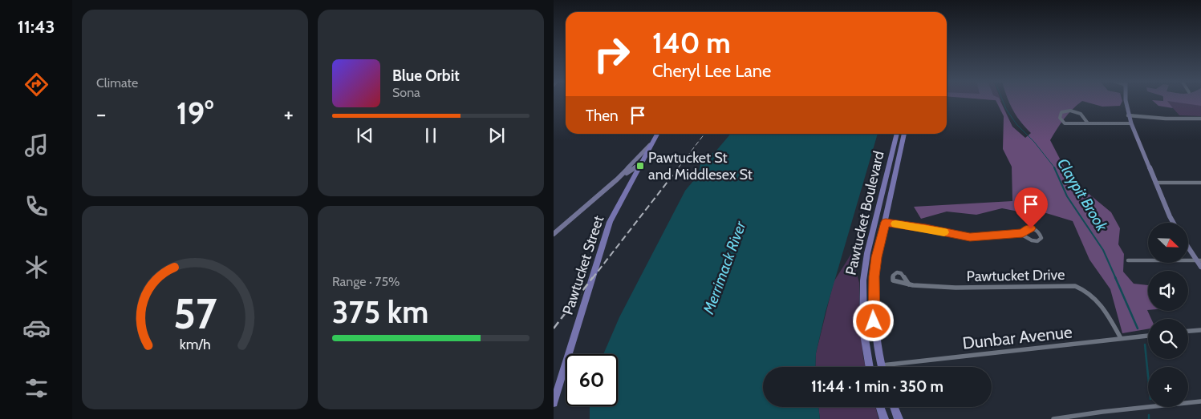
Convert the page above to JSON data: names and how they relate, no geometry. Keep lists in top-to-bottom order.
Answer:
{
  "streets": {
    "main road": ["Pawtucket Boulevard", "Pawtucket Street"],
    "street": ["Pawtucket Drive", "Dunbar Avenue"]
  },
  "crossings": [
    ["Pawtucket Drive", "Dunbar Avenue"]
  ],
  "water": ["Claypit Brook", "Merrimack River"],
  "places": {
    "transit": ["Pawtucket St and Middlesex St"]
  },
  "north": "bottom right",
  "page": {
    "tabs": "11:43",
    "tile": [
      "Climate",
      ["Range · 75%", "375 km"]
    ],
    "turn": ["140 m", "Cheryl Lee Lane"],
    "song": ["Blue Orbit", "Sona"],
    "then": "Then",
    "heat": ["−", "19°", "+"],
    "map_buttons": "+",
    "limit": "60",
    "trip": "11:44 · 1 min · 350 m",
    "gauge": ["57", "km/h"]
  }
}
